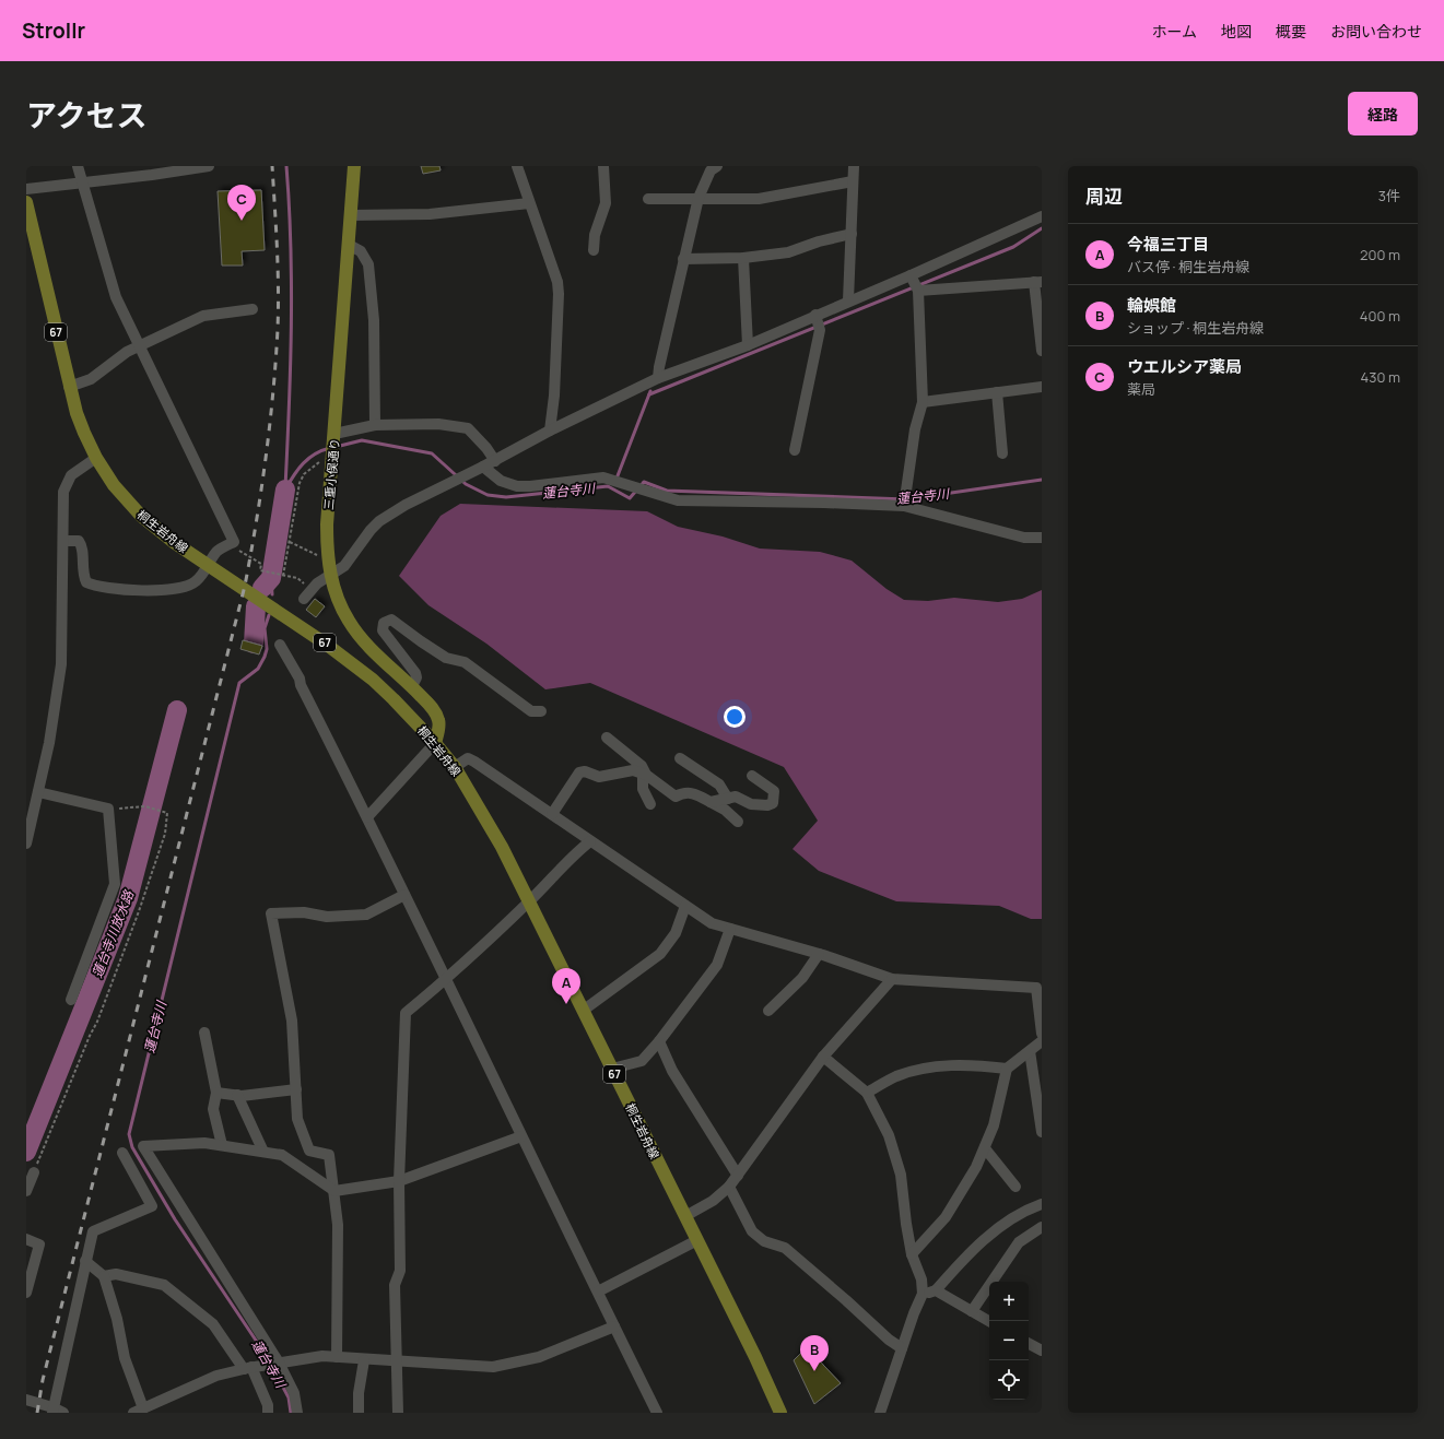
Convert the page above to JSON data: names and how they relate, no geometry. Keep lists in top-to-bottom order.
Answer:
{
  "streets": {
    "main road": ["67", "三重小俣通り", "桐生岩舟線"]
  },
  "crossings": [
    ["三重小俣通り", "桐生岩舟線"]
  ],
  "water": ["蓮台寺川", "蓮台寺川放水路"],
  "page": {
    "header": "Strollr",
    "nav": [
      "ホーム",
      "地図",
      "概要",
      "お問い合わせ"
    ],
    "title": "アクセス",
    "buttons": "経路",
    "heading": ["周辺", "3件"],
    "pins": ["C", "A", "B"],
    "list": [
      {
        "mark": "A",
        "name": "今福三丁目",
        "note": "バス停 · 桐生岩舟線",
        "value": "200 m"
      },
      {
        "mark": "B",
        "name": "輪娯館",
        "note": "ショップ · 桐生岩舟線",
        "value": "400 m"
      },
      {
        "mark": "C",
        "name": "ウエルシア薬局",
        "note": "薬局",
        "value": "430 m"
      }
    ],
    "map_buttons": ["+", "−"]
  }
}
